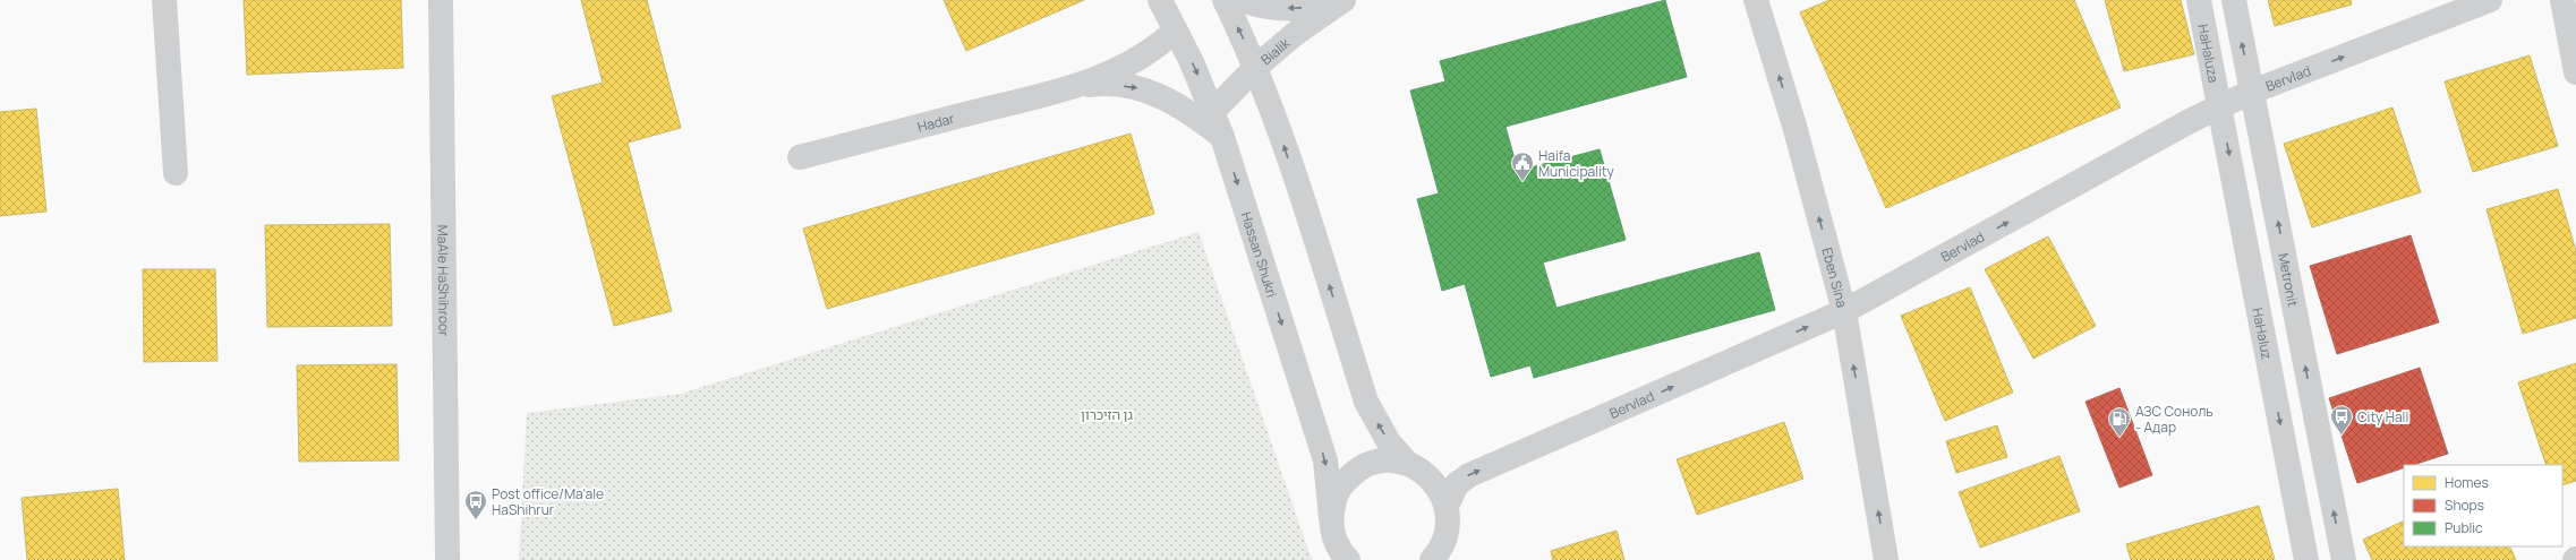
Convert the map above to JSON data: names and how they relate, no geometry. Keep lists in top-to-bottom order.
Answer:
{
  "streets": {
    "street": [
      "Bialik",
      "HaHaluza",
      "Bervlad",
      "Hadar",
      "Hassan Shukri",
      "Eben Sina",
      "MaAle HaShihroor",
      "Metronit",
      "HaHaluz"
    ]
  },
  "crossings": [
    ["Bialik", "Hassan Shukri"],
    ["HaHaluza", "Bervlad"],
    ["HaHaluza", "HaHaluz"],
    ["Bervlad", "Eben Sina"],
    ["Bervlad", "Metronit"],
    ["Bervlad", "HaHaluz"],
    ["Hadar", "Hassan Shukri"]
  ],
  "one_way": [
    "Bervlad",
    "Eben Sina",
    "Metronit",
    "HaHaluz"
  ],
  "parks": ["גן הזיכרון"],
  "places": {
    "public building": ["Haifa Municipality"],
    "bus stop": ["City Hall", "Post office/Ma'ale HaShihrur"],
    "fuel station": ["АЗС Соноль - Адар"]
  },
  "legend": ["Homes", "Shops", "Public"]
}
